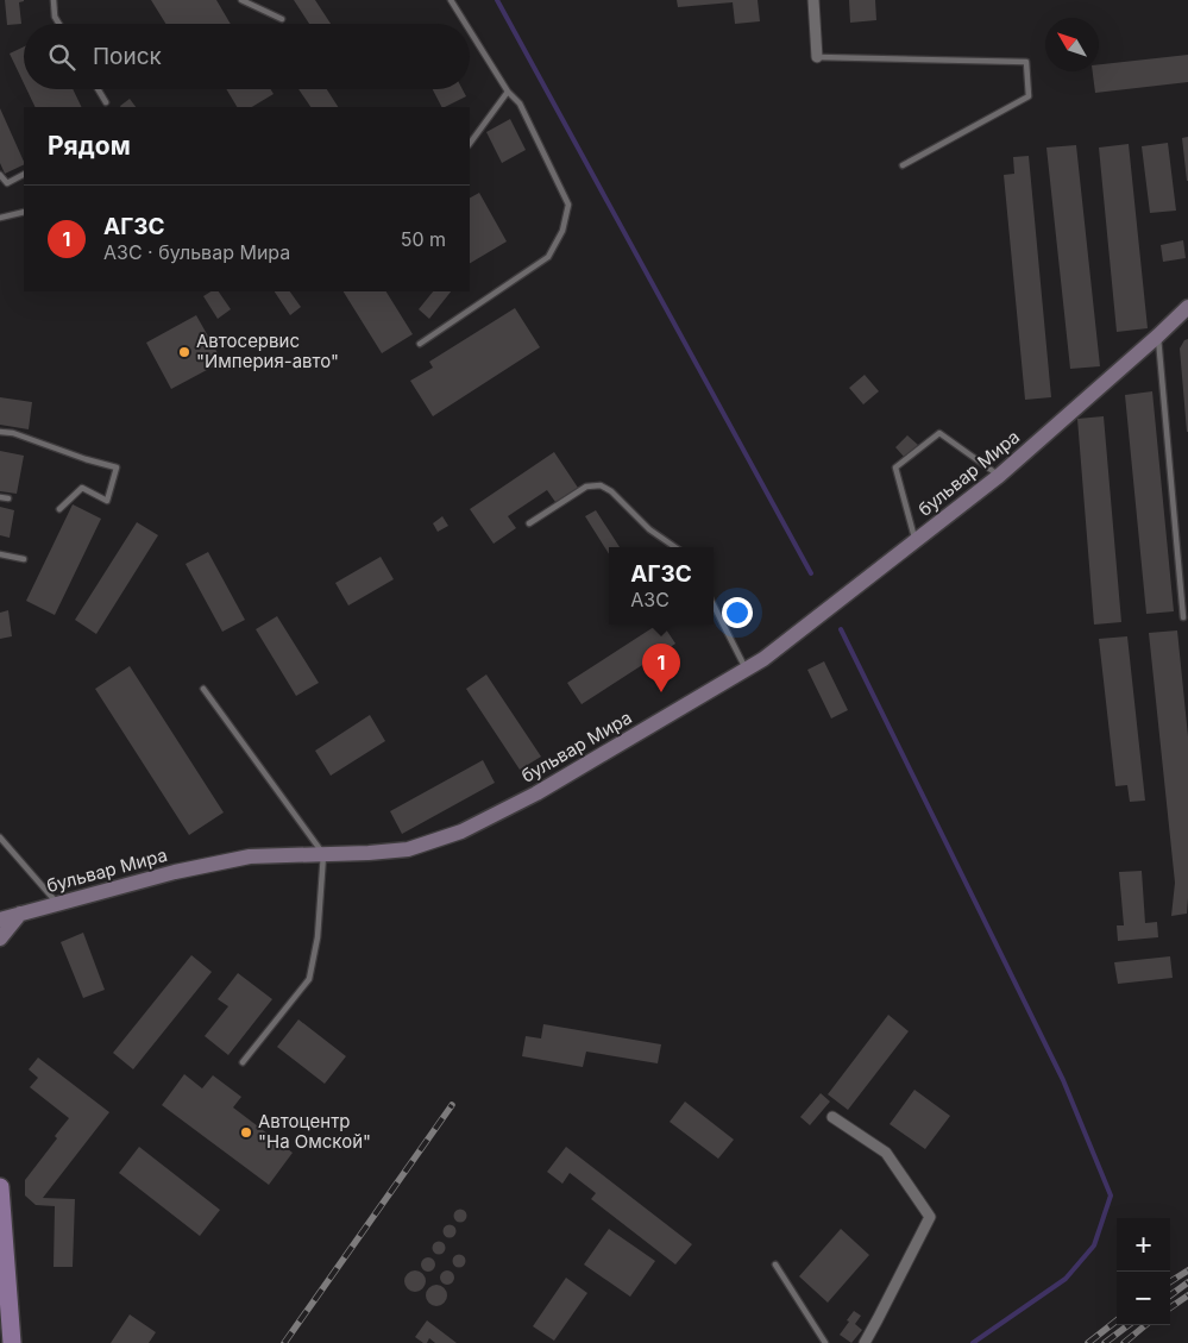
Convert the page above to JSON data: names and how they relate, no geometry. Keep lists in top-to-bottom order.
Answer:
{
  "streets": {
    "street": ["бульвар Мира"]
  },
  "places": ["Автосервис \"Империя-авто\"", "Автоцентр \"На Омской\""],
  "north": "top left",
  "page": {
    "search": "Поиск",
    "heading": "Рядом",
    "list": [
      {
        "mark": "1",
        "name": "АГЗС",
        "note": "АЗС · бульвар Мира",
        "value": "50 m"
      }
    ],
    "popup": ["АГЗС", "АЗС"],
    "pins": "1",
    "map_buttons": ["+", "−"]
  }
}
